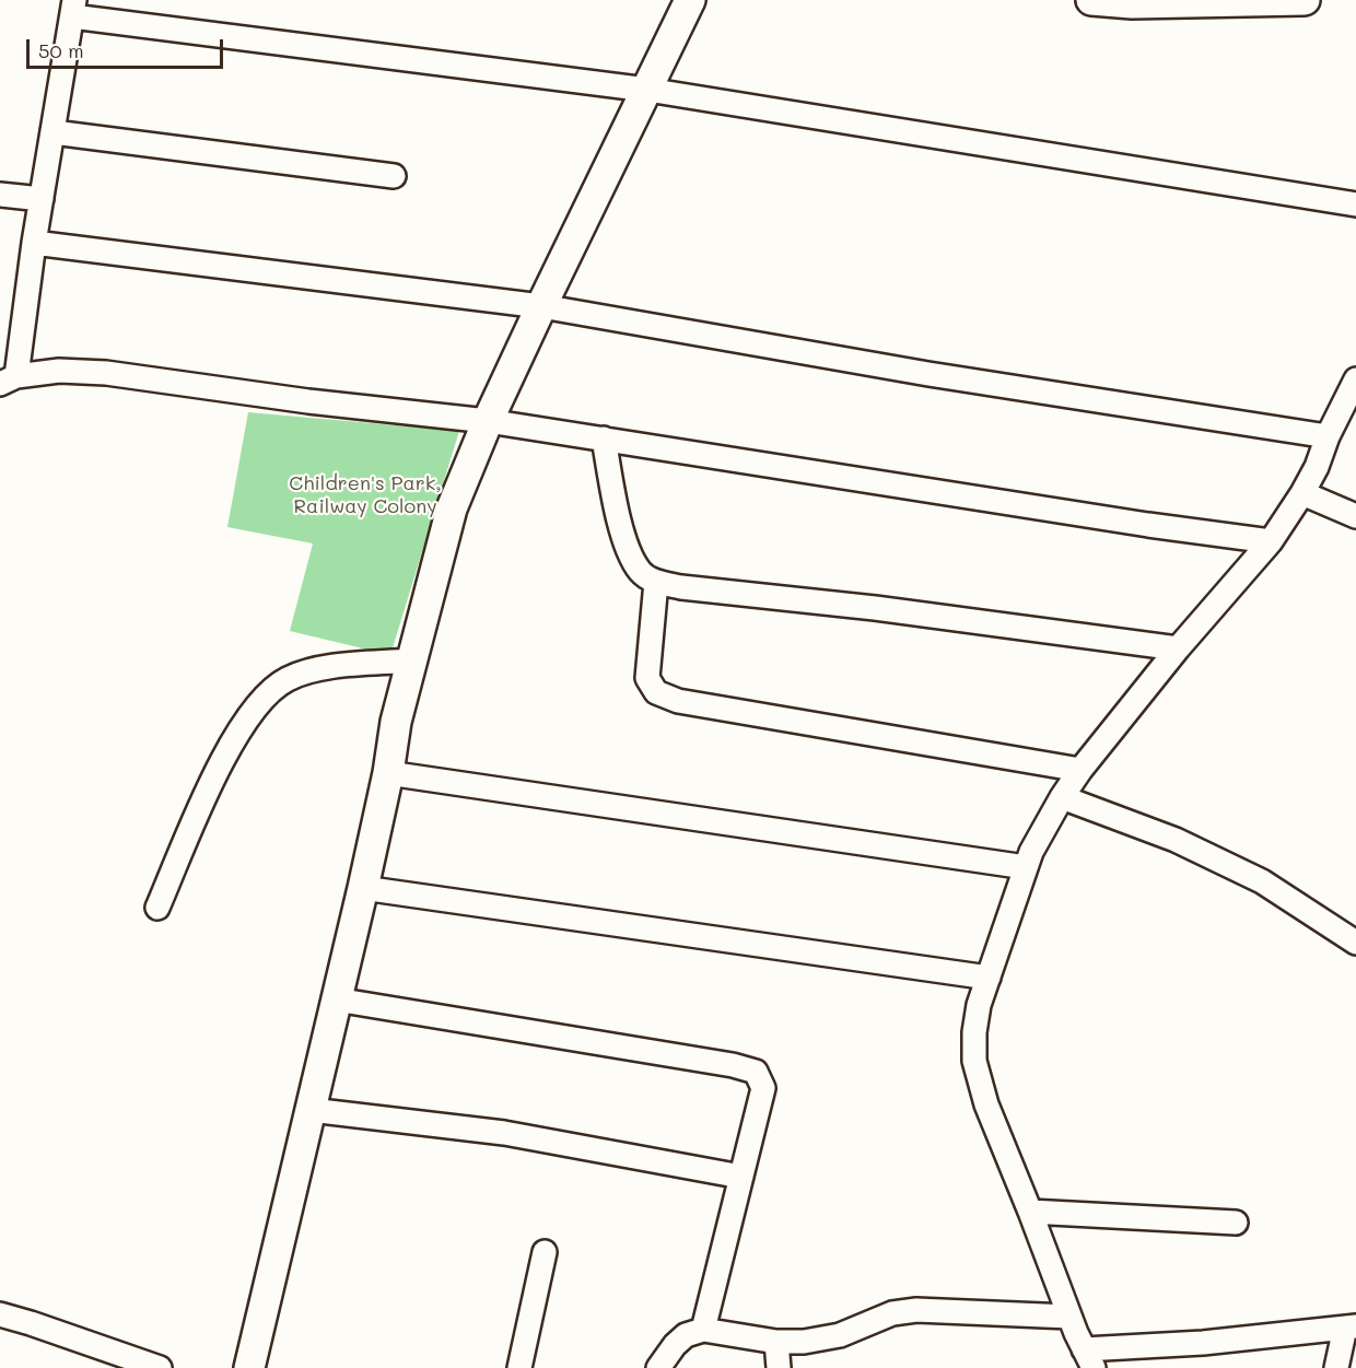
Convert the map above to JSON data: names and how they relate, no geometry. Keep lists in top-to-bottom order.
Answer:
{
  "parks": ["Children's Park, Railway Colony"],
  "scale_bar": "50 m"
}
